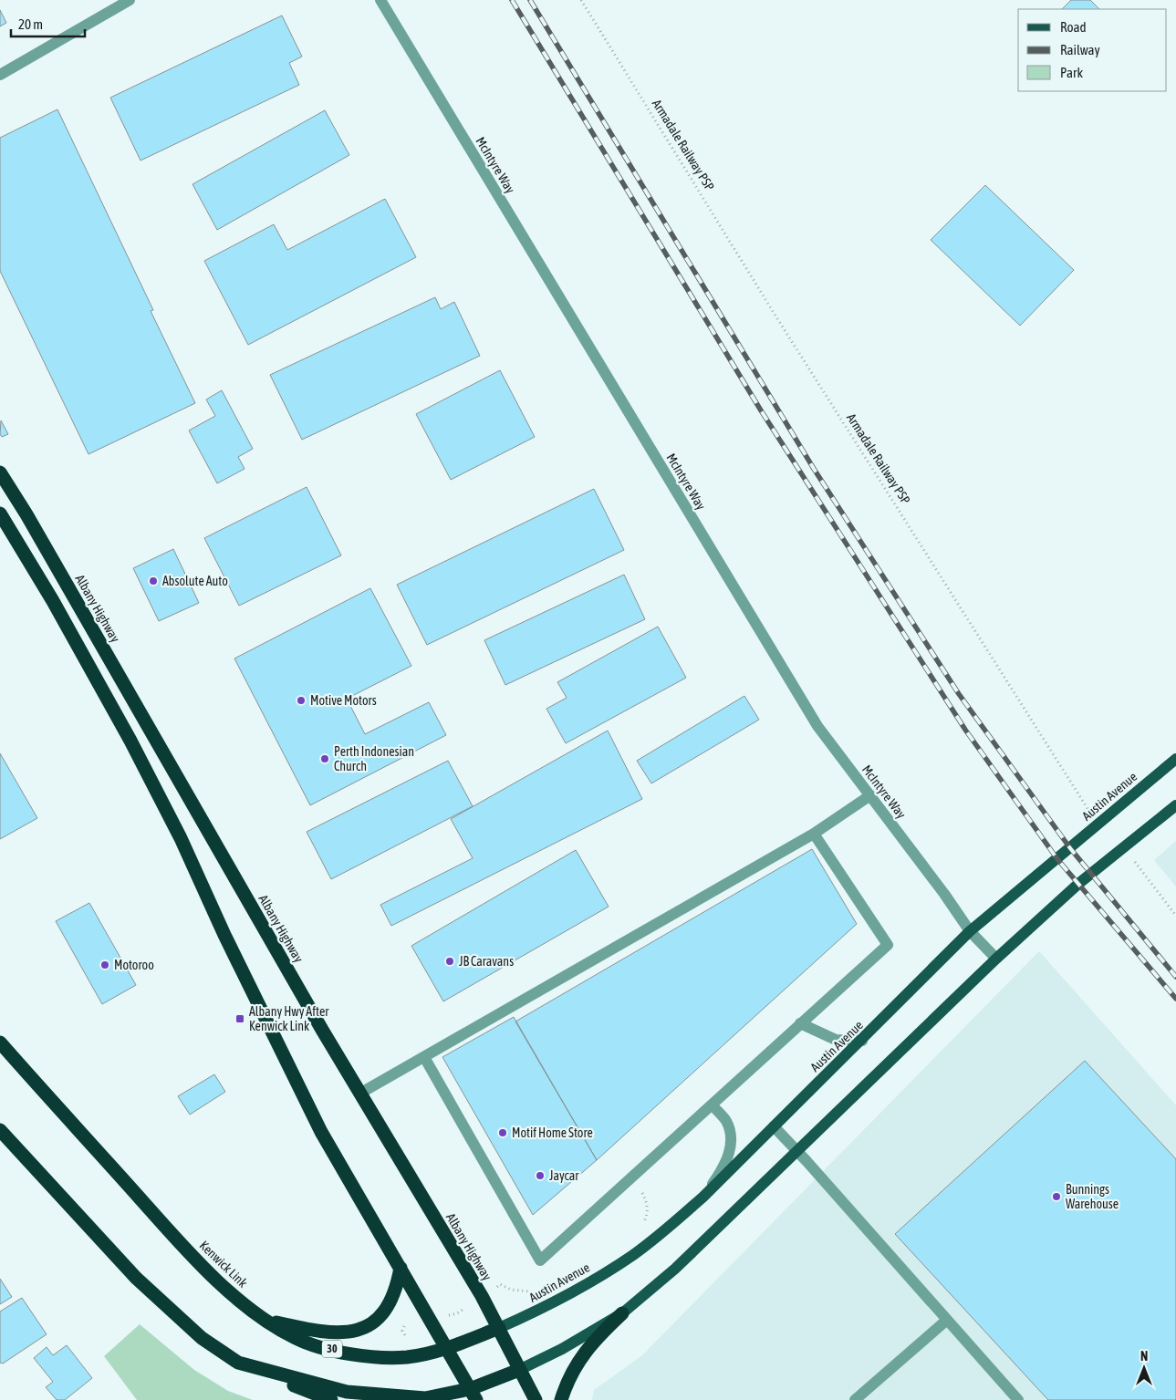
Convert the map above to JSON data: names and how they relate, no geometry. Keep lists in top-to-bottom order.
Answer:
{
  "streets": {
    "highway": ["Albany Highway", "Kenwick Link", "30"],
    "main road": ["Austin Avenue"],
    "street": ["McIntyre Way"],
    "path": ["Armadale Railway PSP"]
  },
  "crossings": [
    ["Armadale Railway PSP", "Austin Avenue"],
    ["McIntyre Way", "Austin Avenue"],
    ["Albany Highway", "Austin Avenue"],
    ["Albany Highway", "Kenwick Link"],
    ["Austin Avenue", "Kenwick Link"]
  ],
  "places": {
    "other": [
      "Absolute Auto",
      "Motive Motors",
      "Perth Indonesian Church",
      "JB Caravans",
      "Motoroo",
      "Motif Home Store",
      "Jaycar",
      "Bunnings Warehouse"
    ],
    "transit": ["Albany Hwy After Kenwick Link"]
  },
  "legend": ["Road", "Railway", "Park"],
  "scale_bar": "20 m",
  "north": "top"
}
